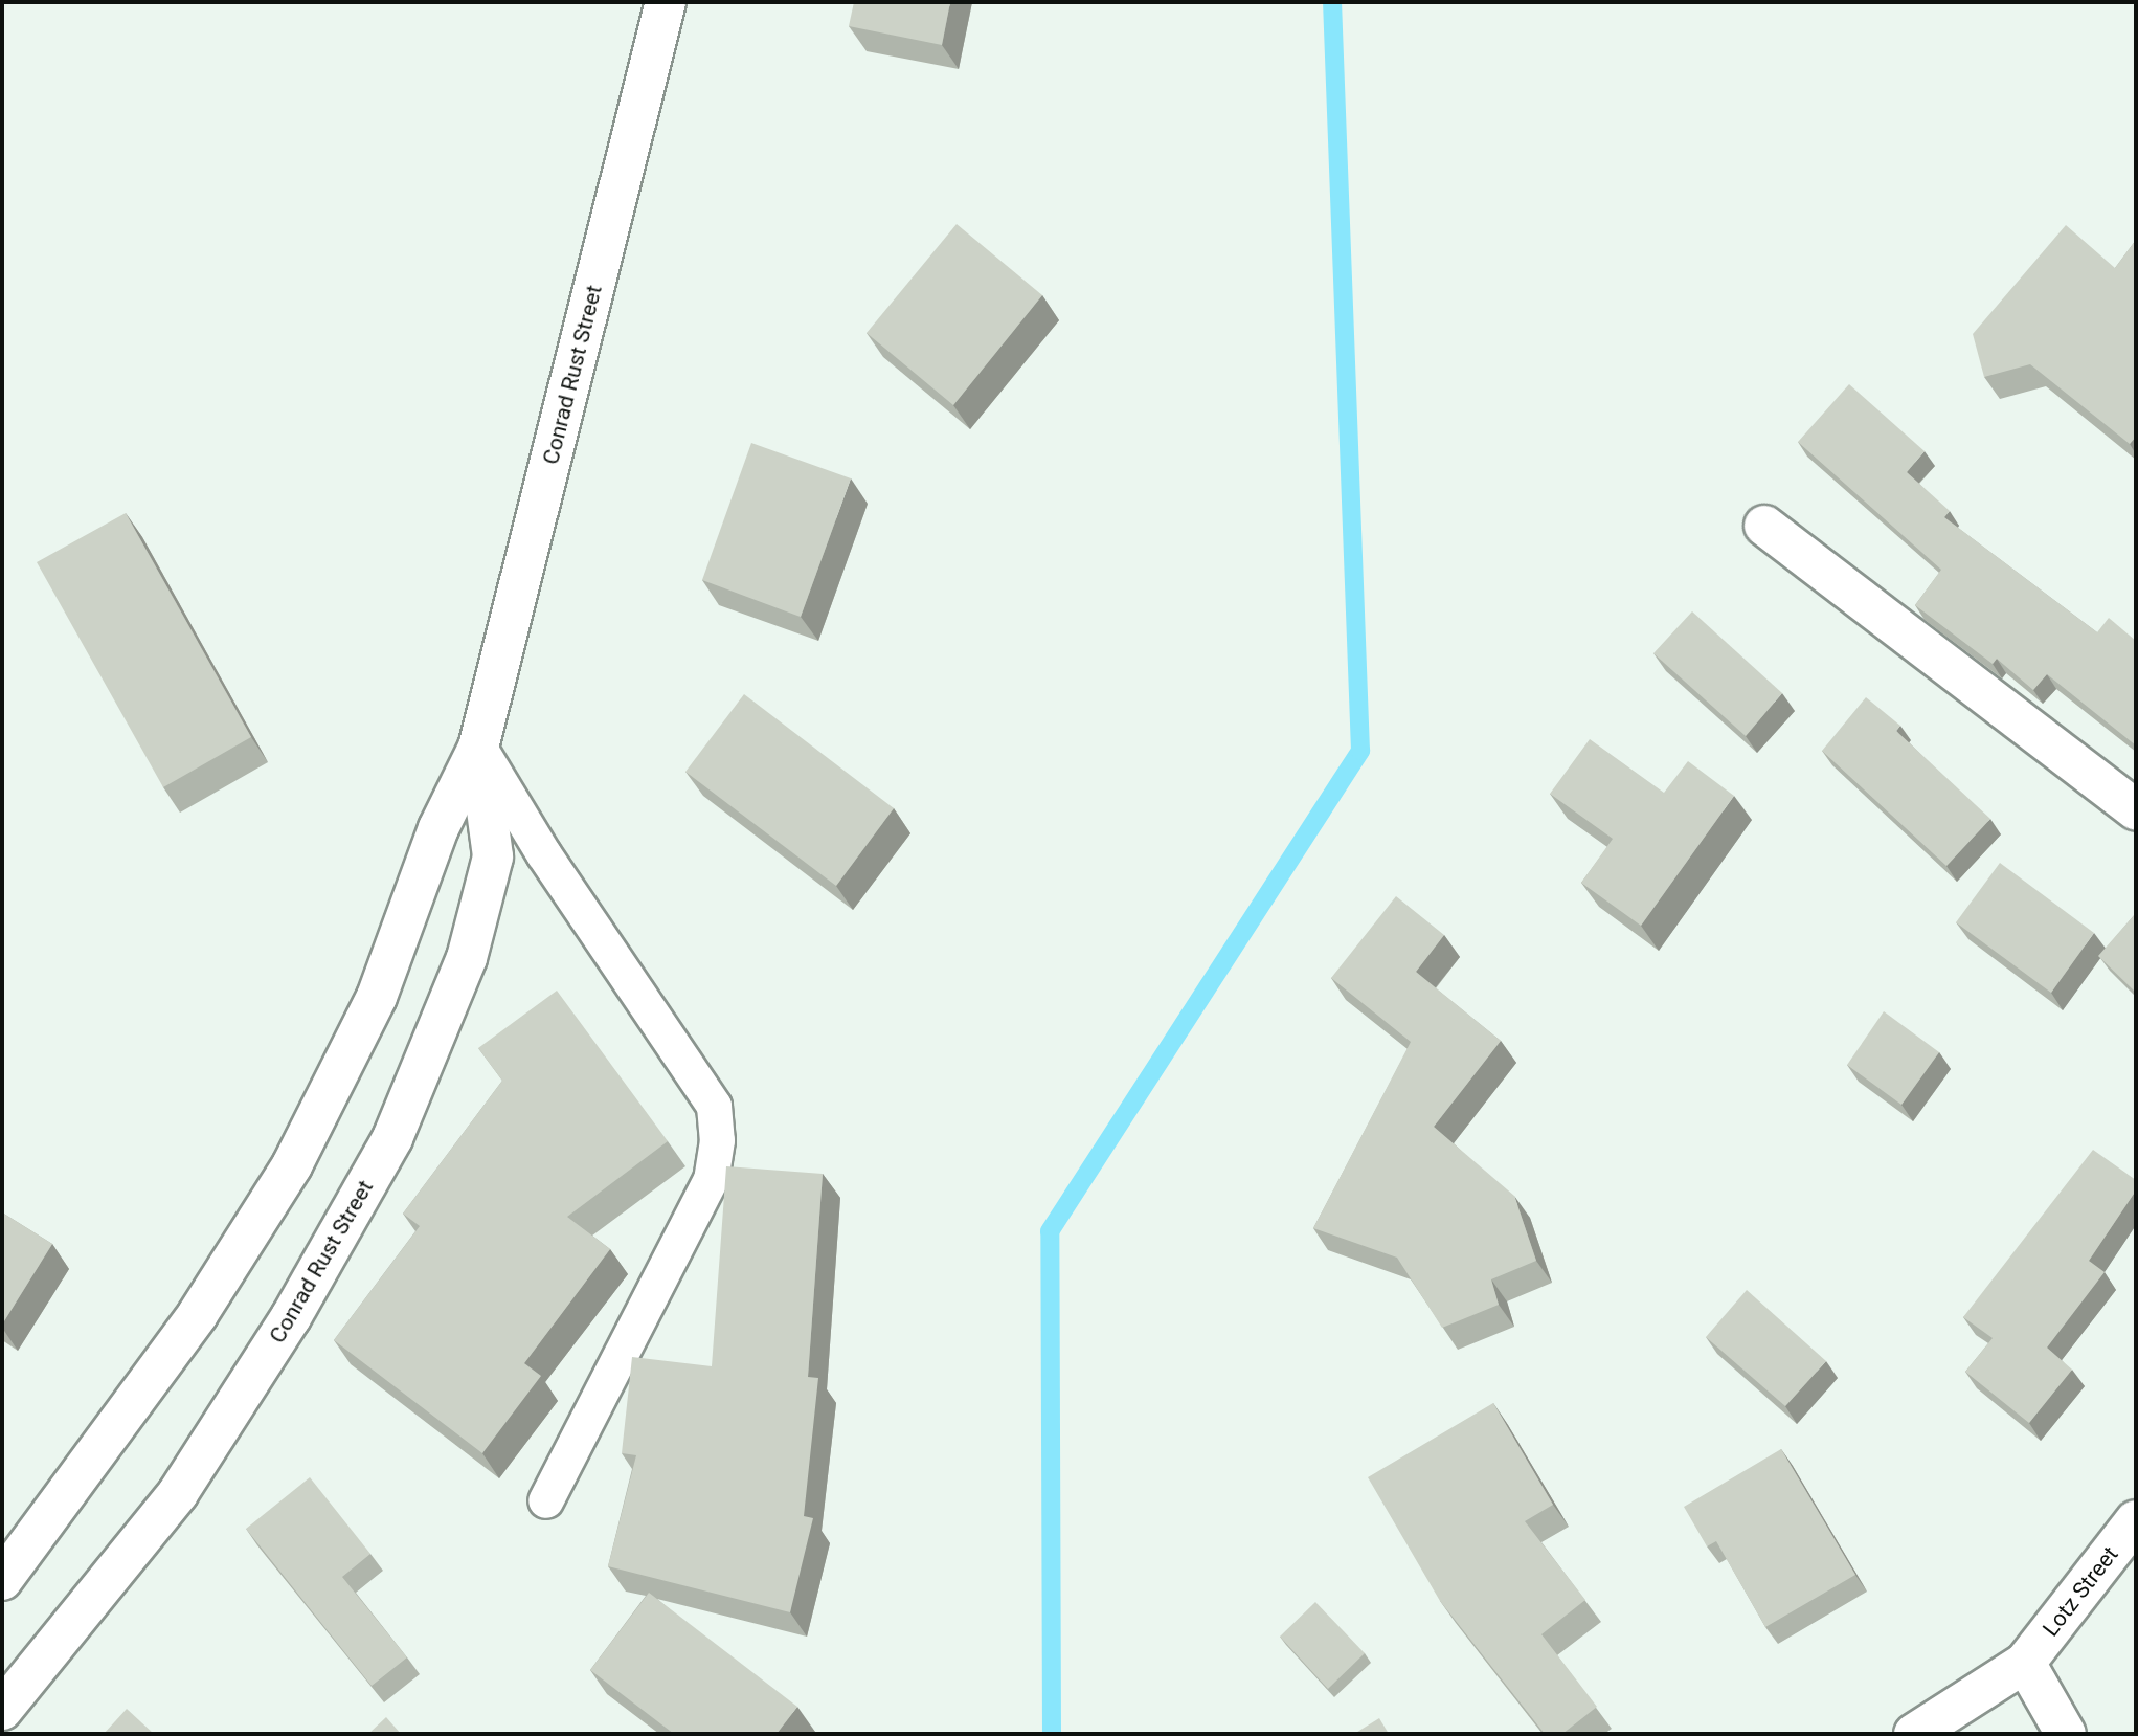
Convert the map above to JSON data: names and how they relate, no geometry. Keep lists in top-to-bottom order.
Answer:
{
  "streets": {
    "street": ["Conrad Rust Street", "Lotz Street"]
  }
}
